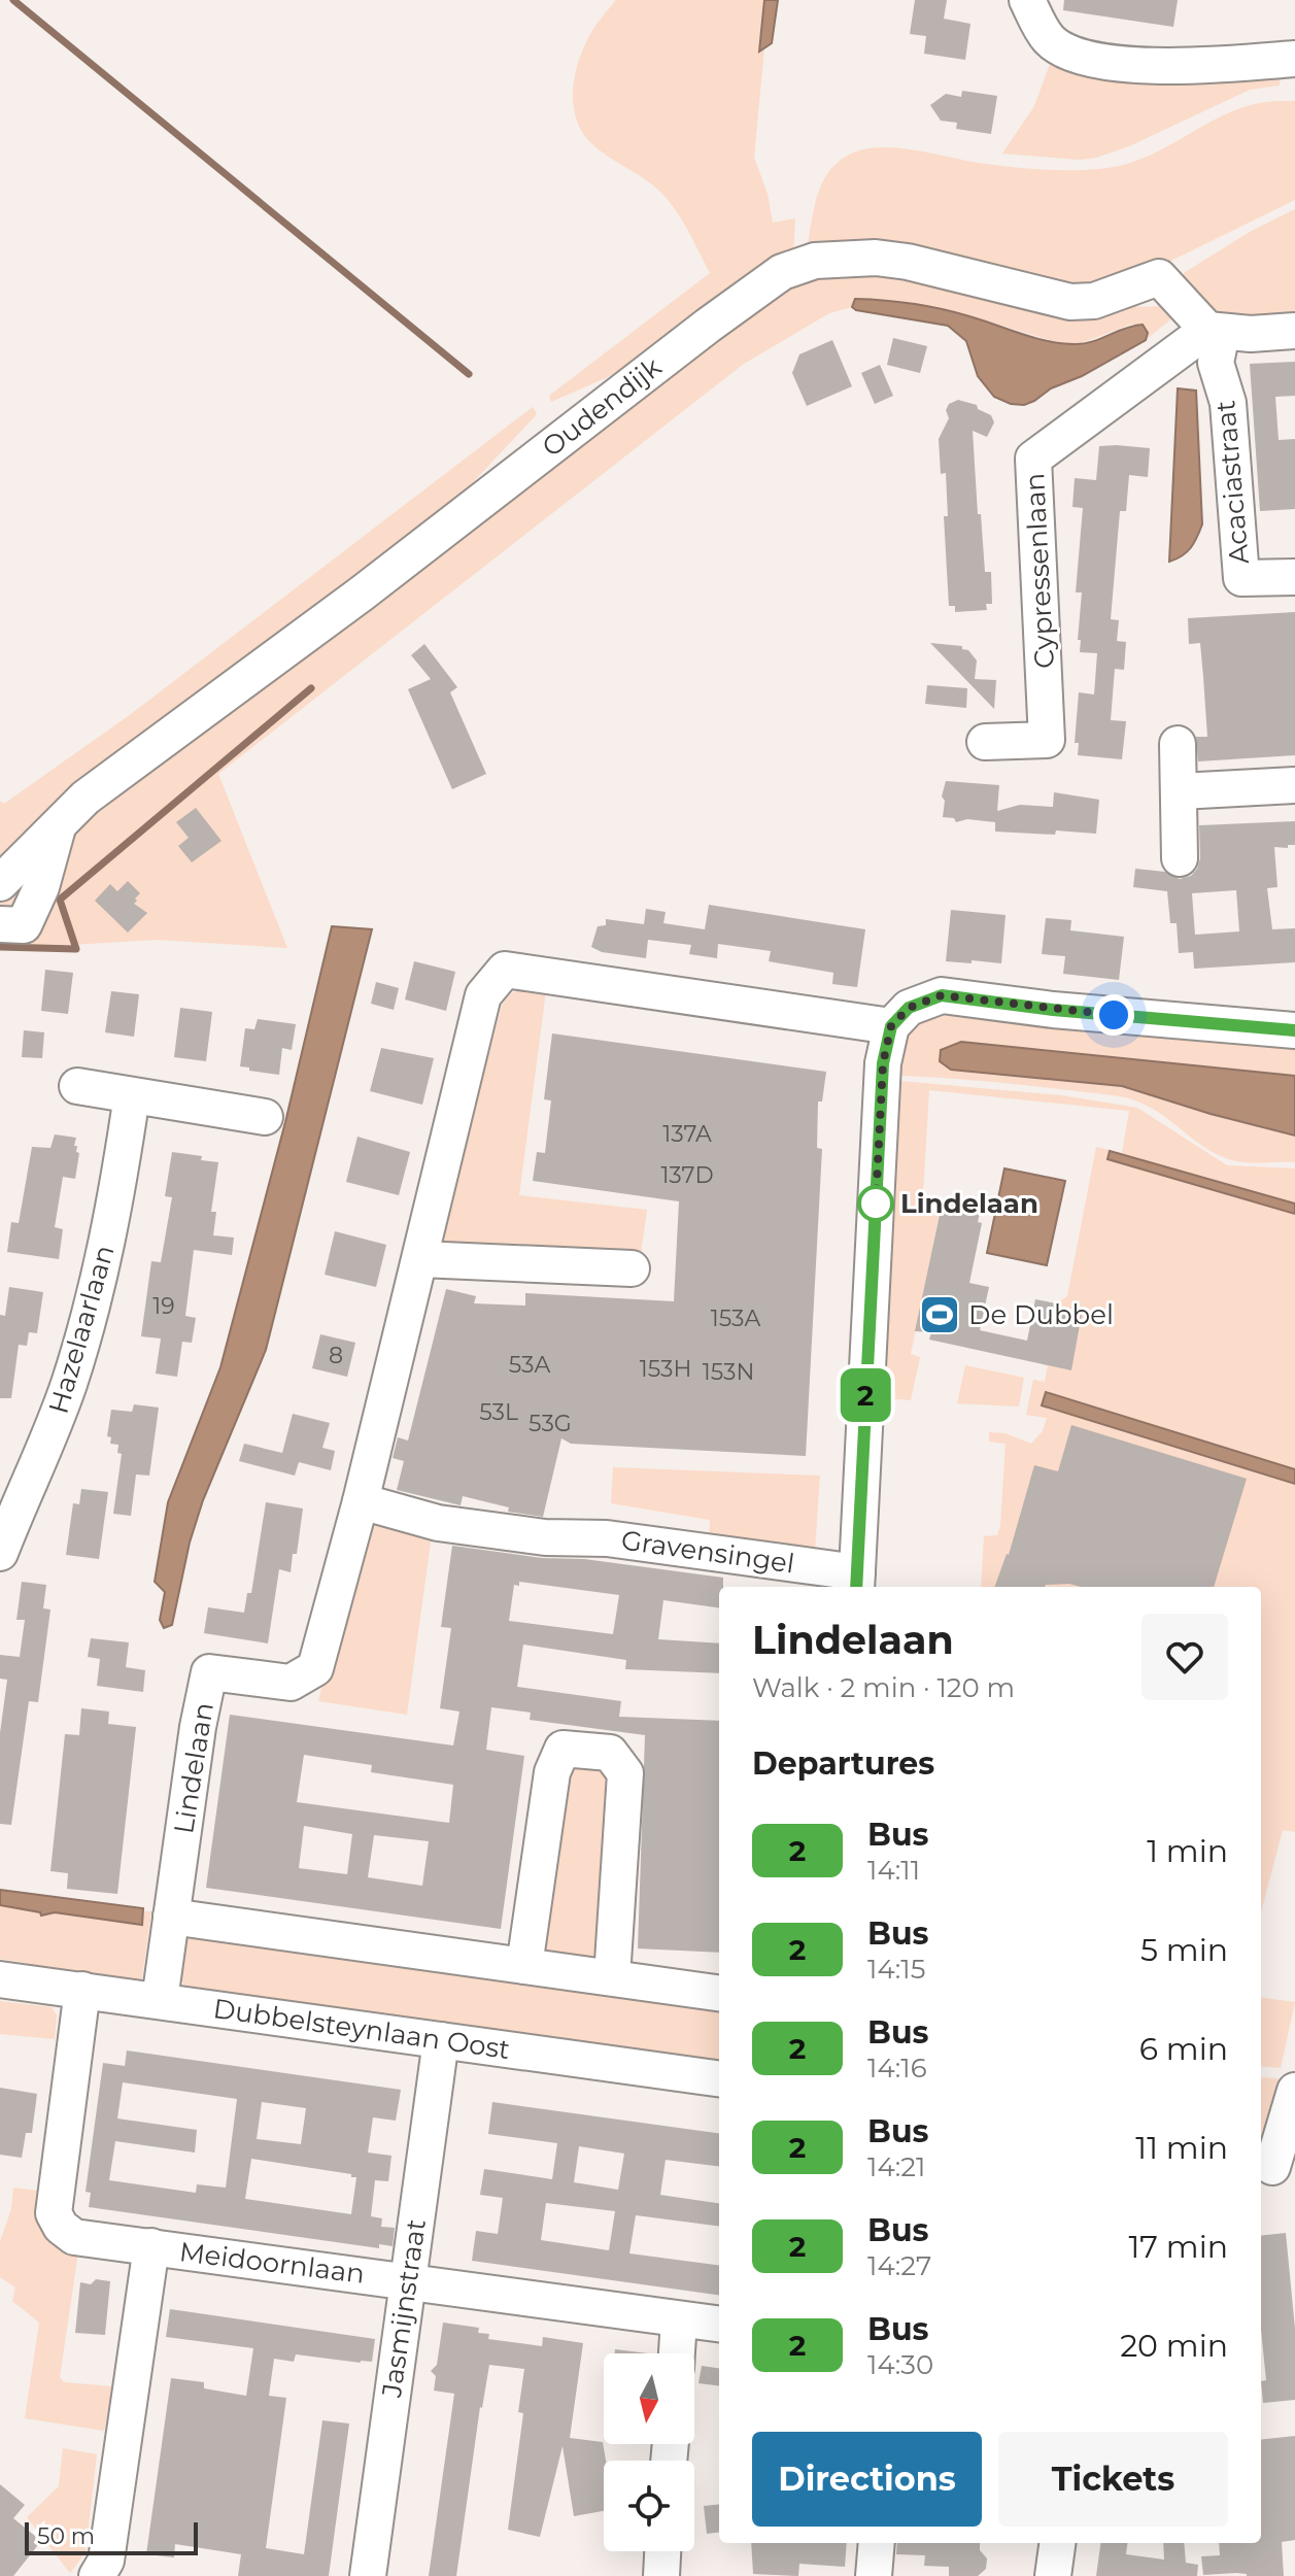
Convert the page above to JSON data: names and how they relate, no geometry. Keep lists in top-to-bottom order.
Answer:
{
  "streets": {
    "street": [
      "Oudendijk",
      "Acaciastraat",
      "Cypressenlaan",
      "Hazelaarlaan",
      "Gravensingel",
      "Lindelaan",
      "Dubbelsteynlaan Oost",
      "Meidoornlaan",
      "Jasmijnstraat"
    ]
  },
  "crossings": [
    ["Oudendijk", "Acaciastraat"],
    ["Oudendijk", "Cypressenlaan"],
    ["Acaciastraat", "Cypressenlaan"],
    ["Gravensingel", "Lindelaan"],
    ["Lindelaan", "Dubbelsteynlaan Oost"],
    ["Dubbelsteynlaan Oost", "Meidoornlaan"],
    ["Dubbelsteynlaan Oost", "Jasmijnstraat"],
    ["Meidoornlaan", "Jasmijnstraat"]
  ],
  "places": {
    "other": ["Lindelaan"],
    "sports": ["De Dubbel"]
  },
  "lines": ["bus line 2"],
  "house_numbers": [
    "137A",
    "137D",
    "19",
    "153A",
    "8",
    "53A",
    "153H",
    "153N",
    "53L",
    "53G"
  ],
  "scale_bar": "50 m",
  "north": "bottom",
  "page": {
    "on_map": "2",
    "heading": [
      ["Lindelaan", "Walk · 2 min · 120 m"],
      "Departures"
    ],
    "list": [
      {
        "mark": "2",
        "name": "Bus",
        "note": "14:11",
        "value": "1 min"
      },
      {
        "mark": "2",
        "name": "Bus",
        "note": "14:15",
        "value": "5 min"
      },
      {
        "mark": "2",
        "name": "Bus",
        "note": "14:16",
        "value": "6 min"
      },
      {
        "mark": "2",
        "name": "Bus",
        "note": "14:21",
        "value": "11 min"
      },
      {
        "mark": "2",
        "name": "Bus",
        "note": "14:27",
        "value": "17 min"
      },
      {
        "mark": "2",
        "name": "Bus",
        "note": "14:30",
        "value": "20 min"
      }
    ],
    "buttons": ["Directions", "Tickets"],
    "scale": "50 m"
  }
}
